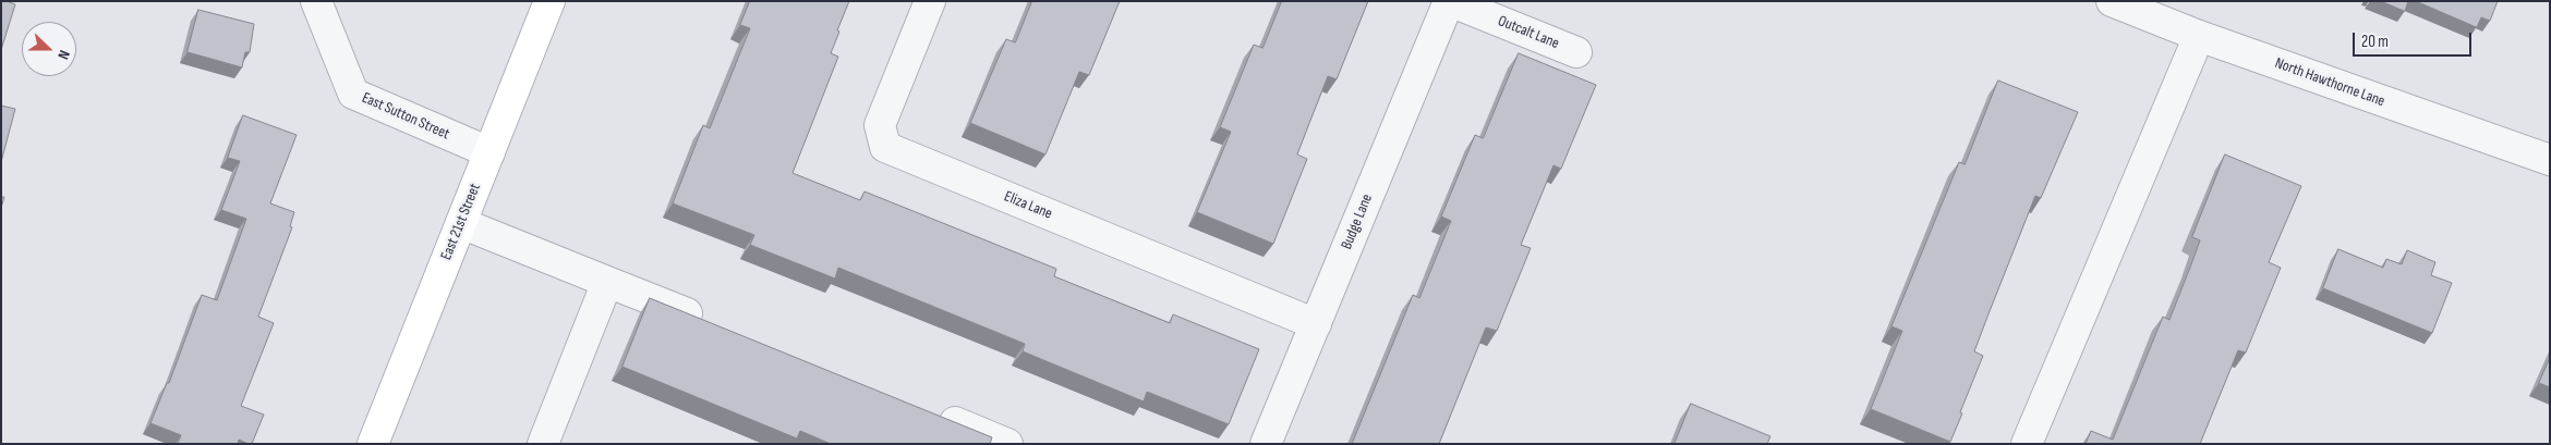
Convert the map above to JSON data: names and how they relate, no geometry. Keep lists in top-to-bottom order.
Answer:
{
  "streets": {
    "main road": ["East 21st Street"],
    "street": [
      "Outcalt Lane",
      "North Hawthorne Lane",
      "East Sutton Street",
      "Eliza Lane",
      "Budge Lane"
    ]
  },
  "crossings": [
    ["Outcalt Lane", "Budge Lane"],
    ["East Sutton Street", "East 21st Street"],
    ["Eliza Lane", "Budge Lane"]
  ],
  "scale_bar": "20 m",
  "north": "right"
}
